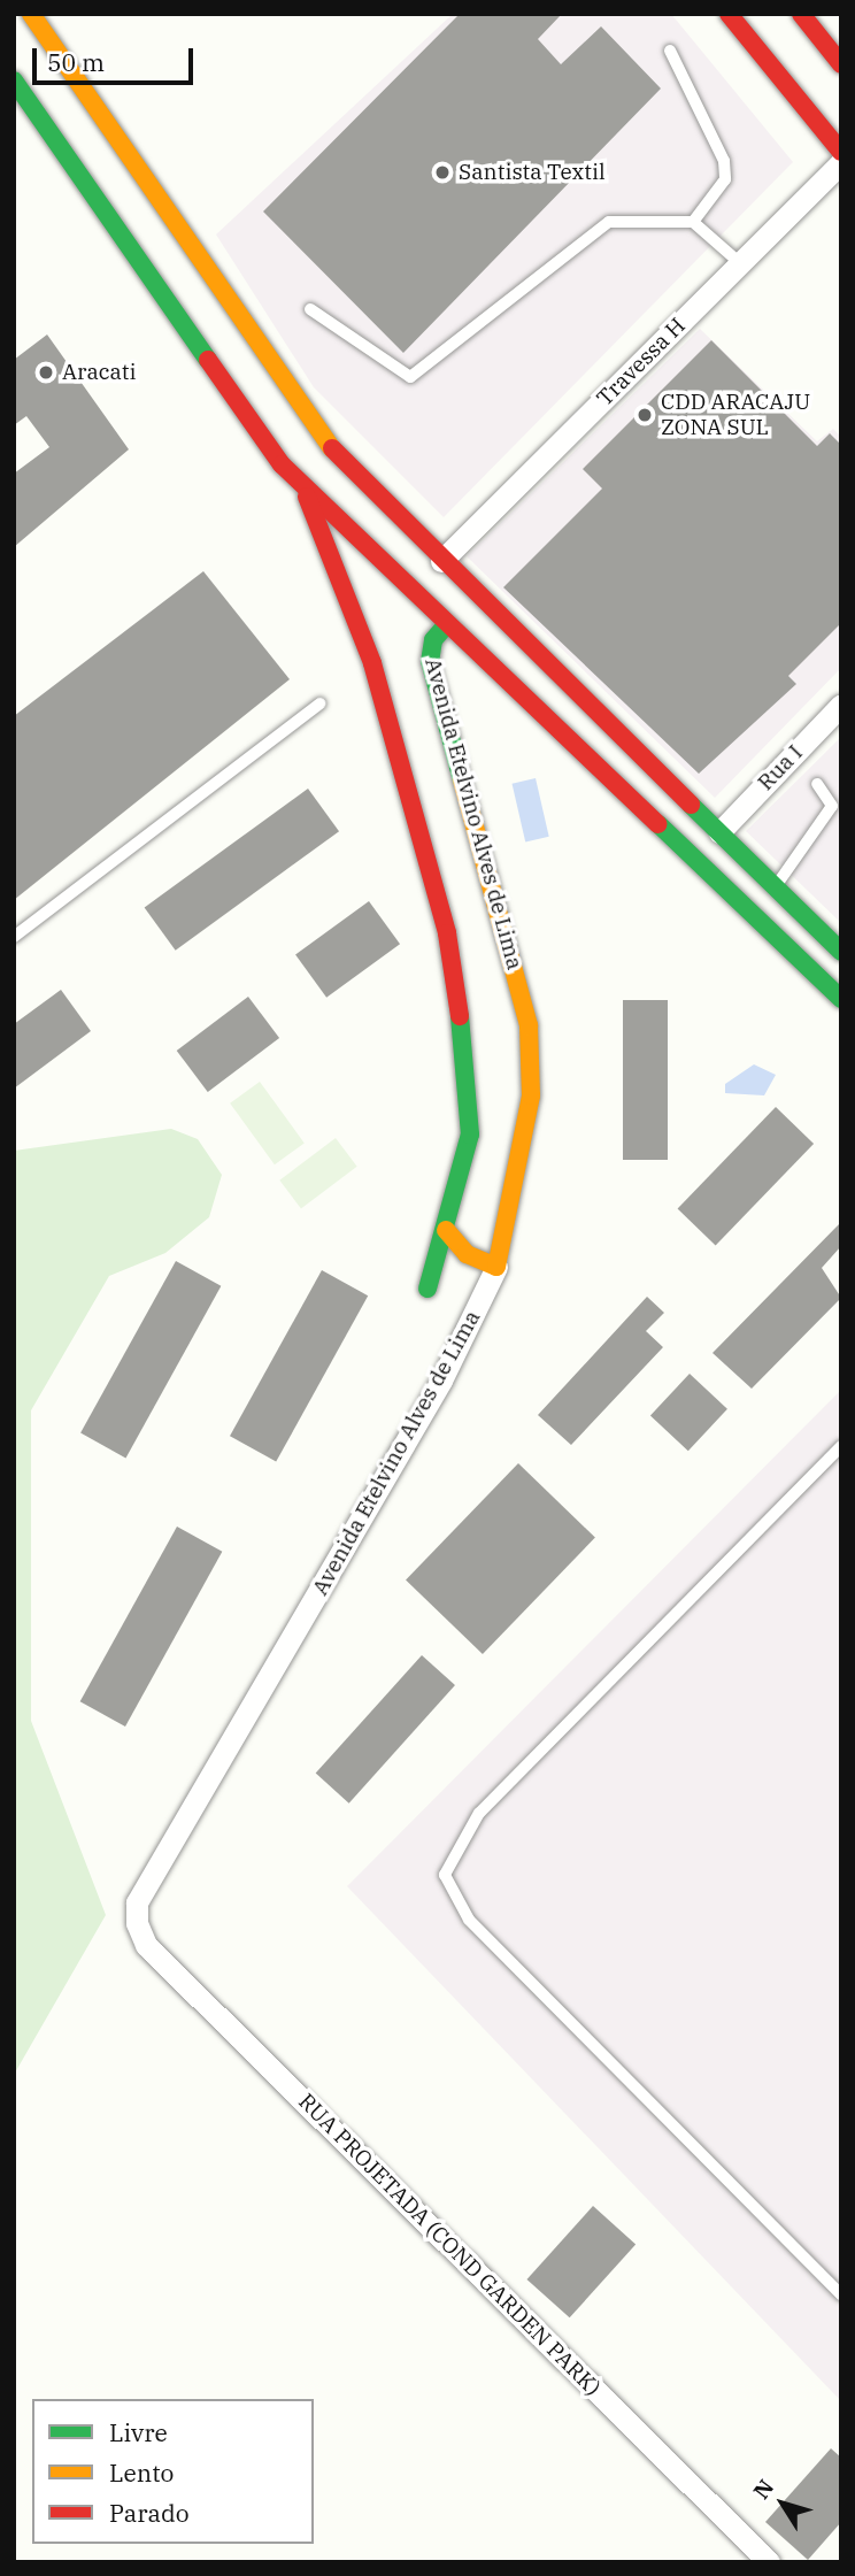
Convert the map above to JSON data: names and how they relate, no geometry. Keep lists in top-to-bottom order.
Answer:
{
  "streets": {
    "main road": ["Avenida Etelvino Alves de Lima"],
    "street": ["Travessa H", "Rua I", "RUA PROJETADA (COND GARDEN PARK)"]
  },
  "crossings": [
    ["Avenida Etelvino Alves de Lima", "RUA PROJETADA (COND GARDEN PARK)"]
  ],
  "places": ["Santista Textil", "Aracati", "CDD ARACAJU ZONA SUL"],
  "legend": ["Livre", "Lento", "Parado"],
  "scale_bar": "50 m",
  "north": "top left"
}
